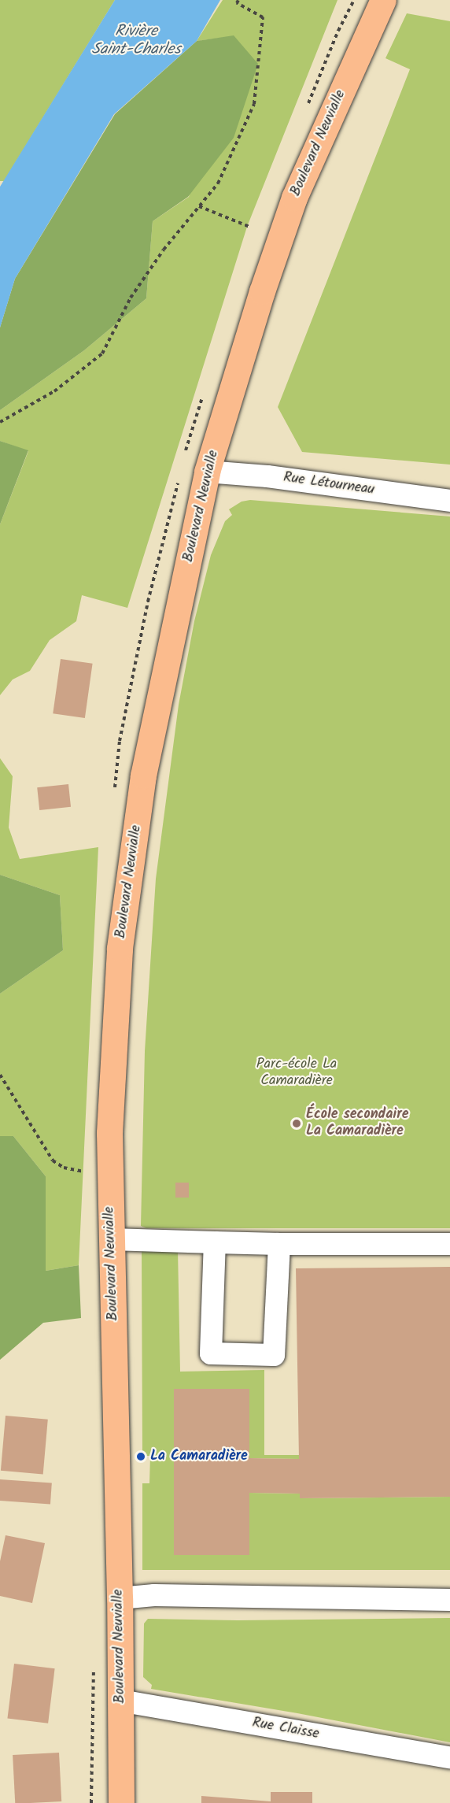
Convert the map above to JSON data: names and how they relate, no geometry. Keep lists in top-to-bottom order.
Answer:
{
  "streets": {
    "main road": ["Boulevard Neuvialle"],
    "street": ["Rue Létourneau", "Rue Claisse"]
  },
  "crossings": [
    ["Boulevard Neuvialle", "Rue Létourneau"],
    ["Boulevard Neuvialle", "Rue Claisse"]
  ],
  "water": ["Rivière Saint-Charles"],
  "parks": ["Parc-école La Camaradière"],
  "places": ["École secondaire La Camaradière", "La Camaradière"]
}
